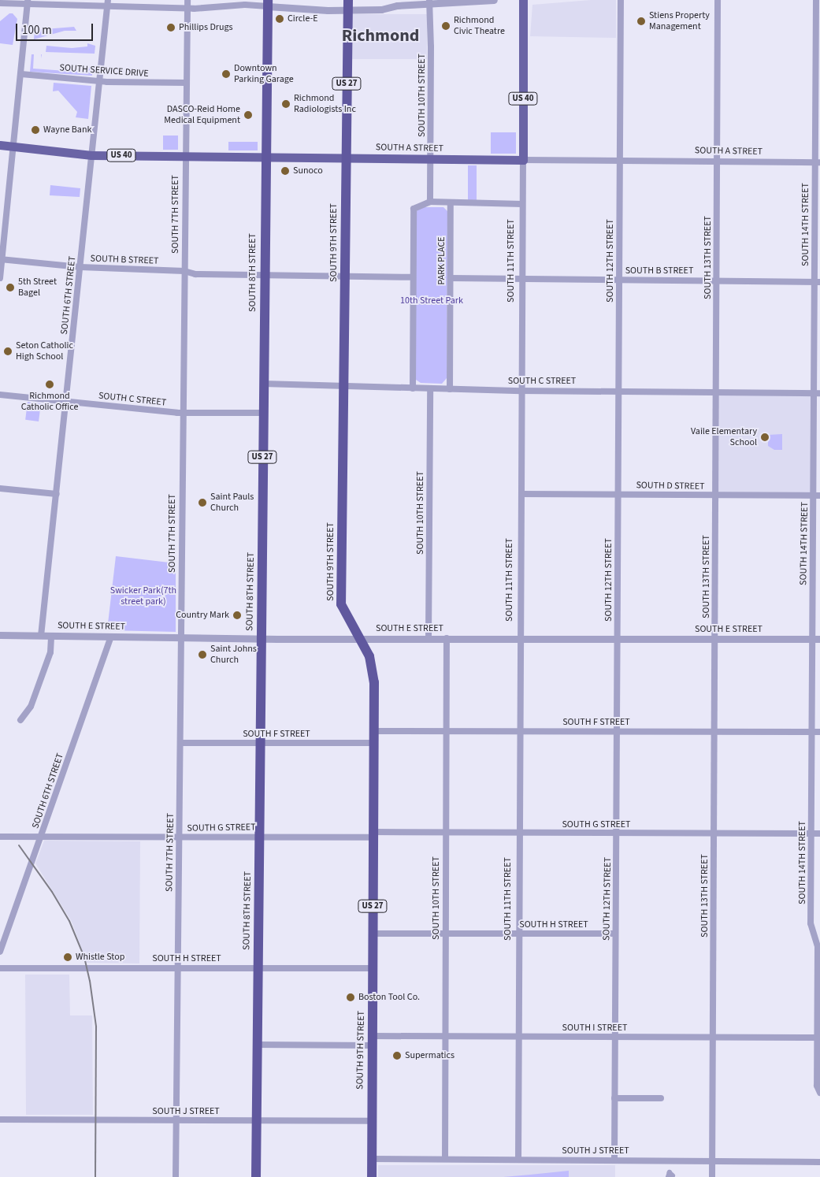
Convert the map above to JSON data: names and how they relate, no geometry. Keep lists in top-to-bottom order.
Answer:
{
  "streets": {
    "highway": ["US 27", "SOUTH 9TH STREET", "SOUTH 8TH STREET"],
    "main road": ["US 40", "SOUTH A STREET", "SOUTH 11TH STREET"],
    "street": [
      "SOUTH SERVICE DRIVE",
      "SOUTH 10TH STREET",
      "SOUTH 7TH STREET",
      "SOUTH 14TH STREET",
      "SOUTH 13TH STREET",
      "SOUTH B STREET",
      "PARK PLACE",
      "SOUTH 12TH STREET",
      "SOUTH 6TH STREET",
      "SOUTH C STREET",
      "SOUTH D STREET",
      "SOUTH E STREET",
      "SOUTH F STREET",
      "SOUTH G STREET",
      "SOUTH H STREET",
      "SOUTH I STREET",
      "SOUTH J STREET"
    ]
  },
  "crossings": [
    ["SOUTH SERVICE DRIVE", "SOUTH 7TH STREET"],
    ["SOUTH SERVICE DRIVE", "SOUTH 6TH STREET"],
    ["SOUTH 10TH STREET", "SOUTH A STREET"],
    ["SOUTH 10TH STREET", "SOUTH C STREET"],
    ["SOUTH 10TH STREET", "SOUTH E STREET"],
    ["SOUTH 10TH STREET", "SOUTH F STREET"],
    ["SOUTH 10TH STREET", "SOUTH G STREET"],
    ["SOUTH 10TH STREET", "SOUTH H STREET"],
    ["SOUTH 10TH STREET", "SOUTH I STREET"],
    ["SOUTH 10TH STREET", "SOUTH J STREET"],
    ["SOUTH A STREET", "SOUTH 7TH STREET"],
    ["SOUTH A STREET", "SOUTH 14TH STREET"],
    ["SOUTH A STREET", "SOUTH 9TH STREET"],
    ["SOUTH A STREET", "SOUTH 13TH STREET"],
    ["SOUTH A STREET", "SOUTH 11TH STREET"],
    ["SOUTH A STREET", "SOUTH 12TH STREET"],
    ["SOUTH A STREET", "SOUTH 8TH STREET"],
    ["SOUTH A STREET", "SOUTH 6TH STREET"],
    ["SOUTH 7TH STREET", "SOUTH B STREET"],
    ["SOUTH 7TH STREET", "SOUTH C STREET"],
    ["SOUTH 7TH STREET", "SOUTH E STREET"],
    ["SOUTH 7TH STREET", "SOUTH F STREET"],
    ["SOUTH 7TH STREET", "SOUTH G STREET"],
    ["SOUTH 7TH STREET", "SOUTH H STREET"],
    ["SOUTH 7TH STREET", "SOUTH J STREET"],
    ["SOUTH 14TH STREET", "SOUTH B STREET"],
    ["SOUTH 14TH STREET", "SOUTH C STREET"],
    ["SOUTH 14TH STREET", "SOUTH D STREET"],
    ["SOUTH 14TH STREET", "SOUTH E STREET"],
    ["SOUTH 14TH STREET", "SOUTH F STREET"],
    ["SOUTH 14TH STREET", "SOUTH G STREET"],
    ["SOUTH 14TH STREET", "SOUTH I STREET"],
    ["SOUTH 9TH STREET", "SOUTH B STREET"],
    ["SOUTH 9TH STREET", "SOUTH C STREET"],
    ["SOUTH 9TH STREET", "SOUTH E STREET"],
    ["SOUTH 9TH STREET", "SOUTH F STREET"],
    ["SOUTH 9TH STREET", "SOUTH G STREET"],
    ["SOUTH 9TH STREET", "SOUTH H STREET"],
    ["SOUTH 9TH STREET", "SOUTH I STREET"],
    ["SOUTH 9TH STREET", "SOUTH J STREET"],
    ["SOUTH 13TH STREET", "SOUTH B STREET"],
    ["SOUTH 13TH STREET", "SOUTH C STREET"],
    ["SOUTH 13TH STREET", "SOUTH D STREET"],
    ["SOUTH 13TH STREET", "SOUTH E STREET"],
    ["SOUTH 13TH STREET", "SOUTH F STREET"],
    ["SOUTH 13TH STREET", "SOUTH G STREET"],
    ["SOUTH 13TH STREET", "SOUTH I STREET"],
    ["SOUTH 13TH STREET", "SOUTH J STREET"],
    ["SOUTH B STREET", "PARK PLACE"],
    ["SOUTH B STREET", "SOUTH 11TH STREET"],
    ["SOUTH B STREET", "SOUTH 12TH STREET"],
    ["SOUTH B STREET", "SOUTH 8TH STREET"],
    ["SOUTH B STREET", "SOUTH 6TH STREET"],
    ["PARK PLACE", "SOUTH C STREET"],
    ["SOUTH 11TH STREET", "SOUTH C STREET"],
    ["SOUTH 11TH STREET", "SOUTH D STREET"],
    ["SOUTH 11TH STREET", "SOUTH E STREET"],
    ["SOUTH 11TH STREET", "SOUTH F STREET"],
    ["SOUTH 11TH STREET", "SOUTH G STREET"],
    ["SOUTH 11TH STREET", "SOUTH H STREET"],
    ["SOUTH 11TH STREET", "SOUTH I STREET"],
    ["SOUTH 11TH STREET", "SOUTH J STREET"],
    ["SOUTH 12TH STREET", "SOUTH C STREET"],
    ["SOUTH 12TH STREET", "SOUTH D STREET"],
    ["SOUTH 12TH STREET", "SOUTH E STREET"],
    ["SOUTH 12TH STREET", "SOUTH F STREET"],
    ["SOUTH 12TH STREET", "SOUTH G STREET"],
    ["SOUTH 12TH STREET", "SOUTH H STREET"],
    ["SOUTH 12TH STREET", "SOUTH I STREET"],
    ["SOUTH 12TH STREET", "SOUTH J STREET"],
    ["SOUTH 8TH STREET", "SOUTH C STREET"],
    ["SOUTH 8TH STREET", "SOUTH E STREET"],
    ["SOUTH 8TH STREET", "SOUTH F STREET"],
    ["SOUTH 8TH STREET", "SOUTH G STREET"],
    ["SOUTH 8TH STREET", "SOUTH H STREET"],
    ["SOUTH 8TH STREET", "SOUTH I STREET"],
    ["SOUTH 8TH STREET", "SOUTH J STREET"],
    ["SOUTH 6TH STREET", "SOUTH C STREET"],
    ["SOUTH 6TH STREET", "SOUTH E STREET"],
    ["SOUTH 6TH STREET", "SOUTH G STREET"]
  ],
  "districts": ["Richmond"],
  "parks": ["10th Street Park", "Swicker Park(7th street park)"],
  "places": [
    "Circle-E",
    "Stiens Property Management",
    "Richmond Civic Theatre",
    "Phillips Drugs",
    "Downtown Parking Garage",
    "Richmond Radiologists Inc",
    "DASCO-Reid Home Medical Equipment",
    "Wayne Bank",
    "Sunoco",
    "5th Street Bagel",
    "Seton Catholic High School",
    "Richmond Catholic Office",
    "Vaile Elementary School",
    "Saint Pauls Church",
    "Country Mark",
    "Saint Johns Church",
    "Whistle Stop",
    "Boston Tool Co.",
    "Supermatics"
  ],
  "scale_bar": "100 m"
}
